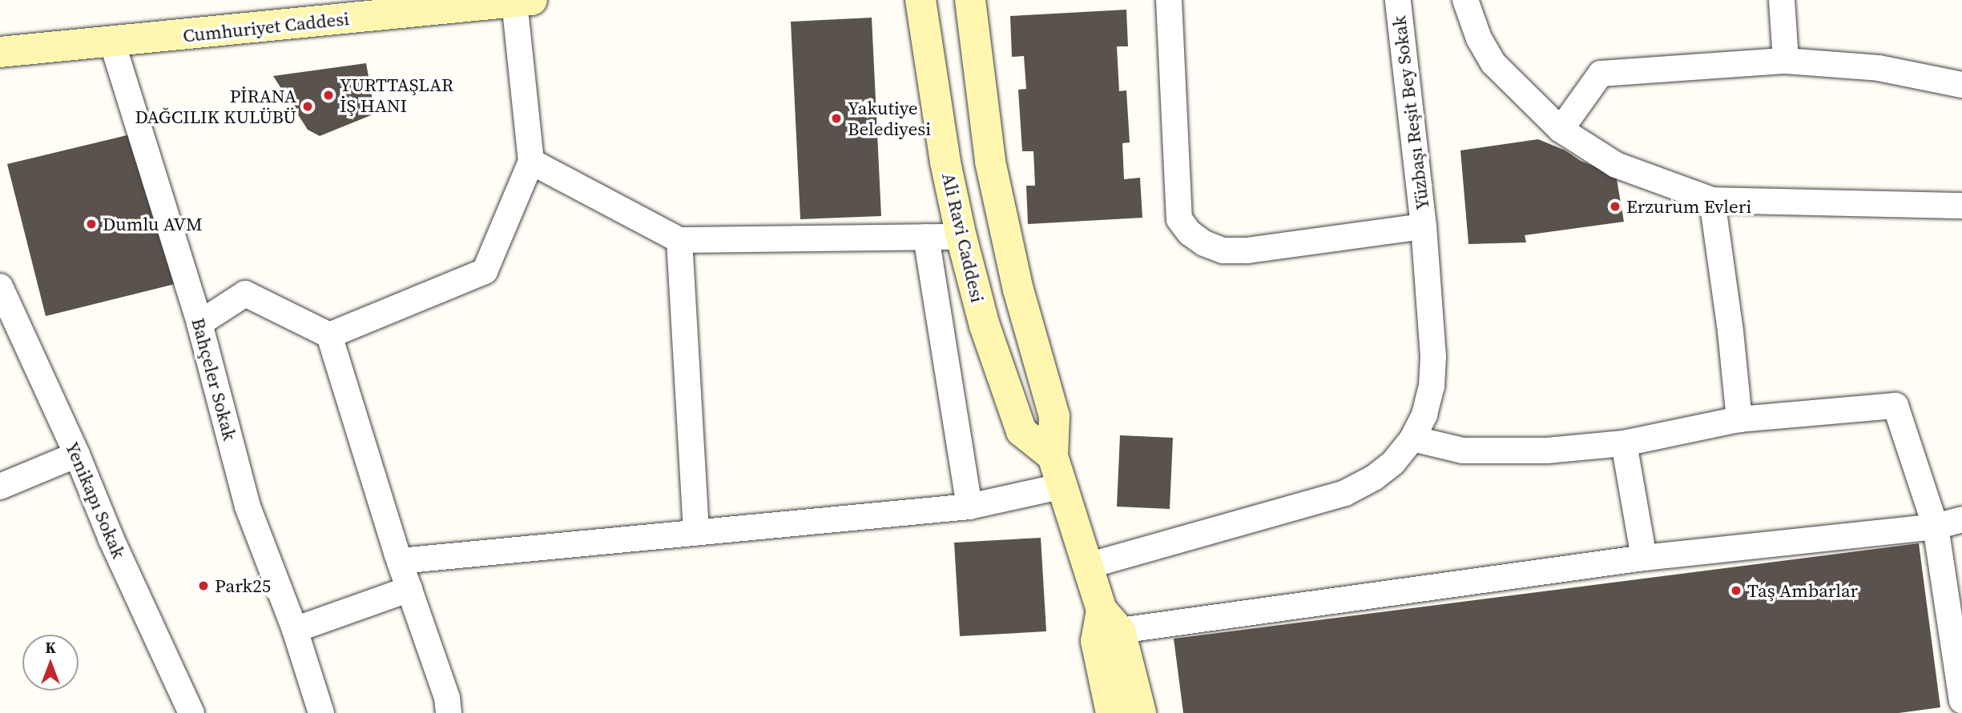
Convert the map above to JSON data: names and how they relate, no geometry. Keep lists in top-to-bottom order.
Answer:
{
  "streets": {
    "main road": ["Cumhuriyet Caddesi", "Ali Ravi Caddesi"],
    "street": ["Yüzbaşı Reşit Bey Sokak", "Bahçeler Sokak", "Yenikapı Sokak"]
  },
  "crossings": [
    ["Cumhuriyet Caddesi", "Bahçeler Sokak"]
  ],
  "places": [
    "YURTTAŞLAR İŞ HANI",
    "PİRANA DAĞCILIK KULÜBÜ",
    "Yakutiye Belediyesi",
    "Erzurum Evleri",
    "Dumlu AVM",
    "Park25",
    "Taş Ambarlar"
  ],
  "north": "top"
}
